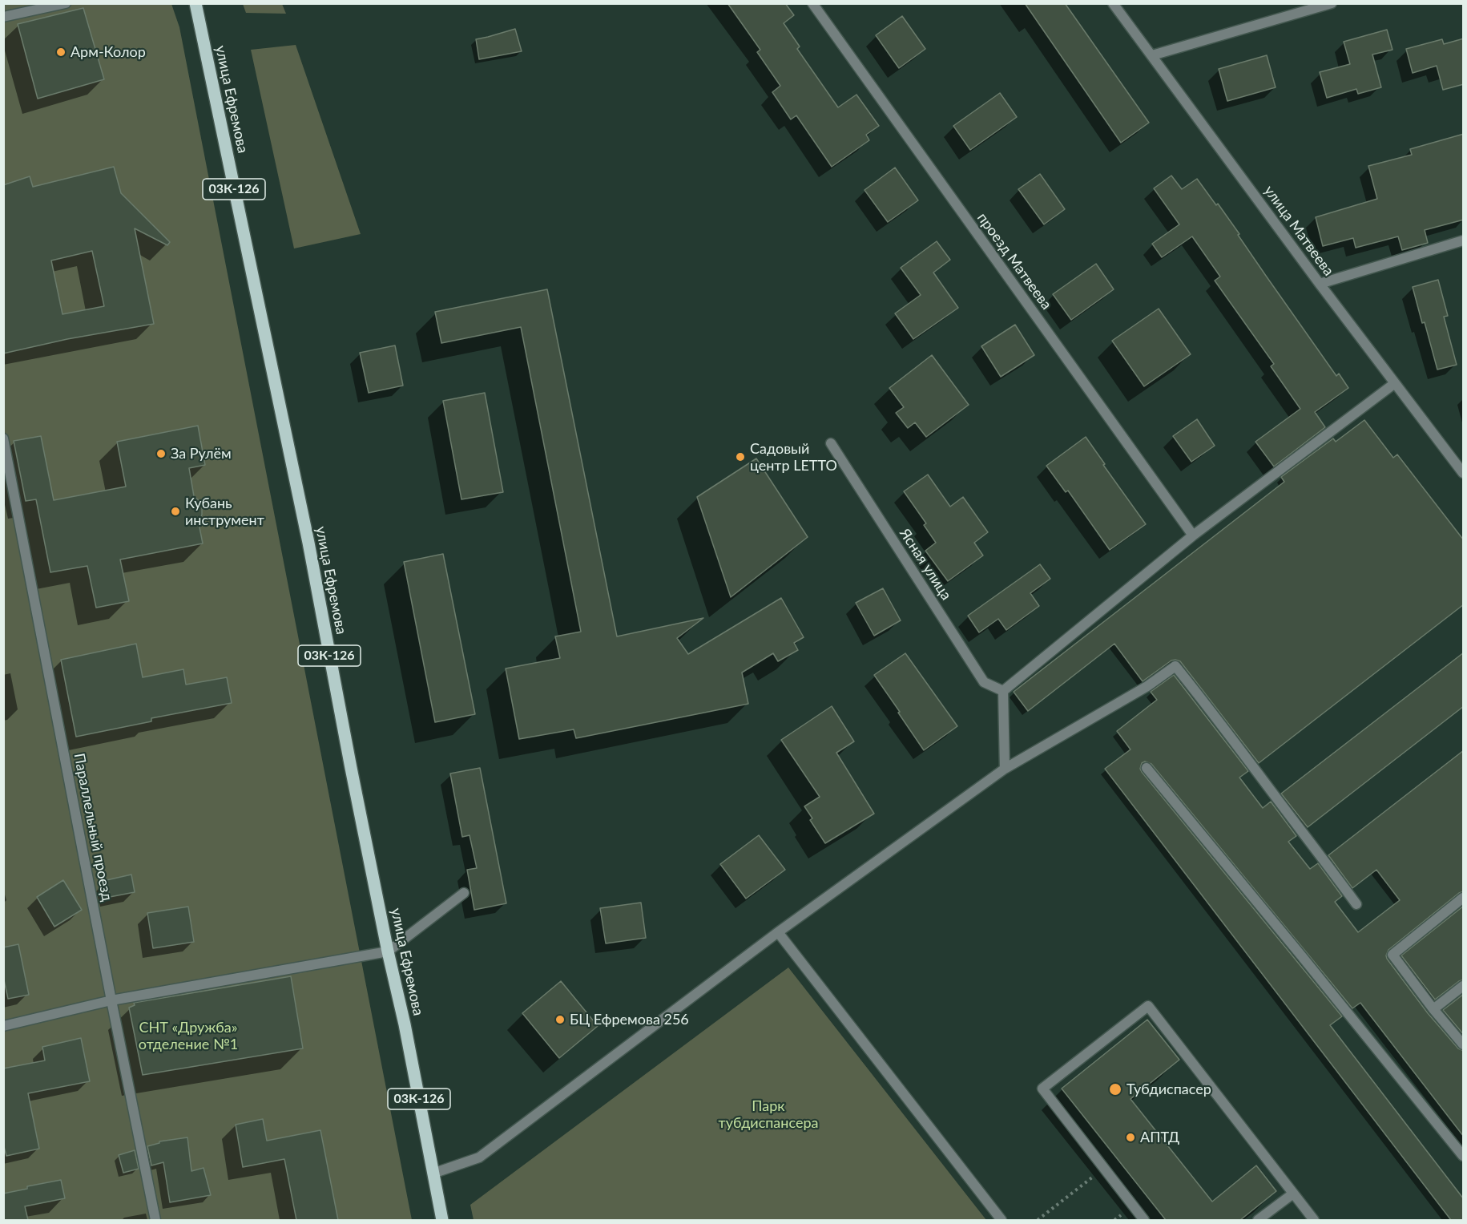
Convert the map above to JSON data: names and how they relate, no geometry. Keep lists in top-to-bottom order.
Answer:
{
  "streets": {
    "main road": ["улица Ефремова", "03К-126"],
    "lane": [
      "улица Матвеева",
      "проезд Матвеева",
      "Ясная улица",
      "Параллельный проезд"
    ]
  },
  "parks": ["СНТ «Дружба» отделение №1", "Парк тубдиспансера"],
  "places": [
    "Арм-Колор",
    "За Рулём",
    "Садовый центр LETTO",
    "Кубань инструмент",
    "БЦ Ефремова 256",
    "Тубдиспасер",
    "АПТД"
  ]
}
